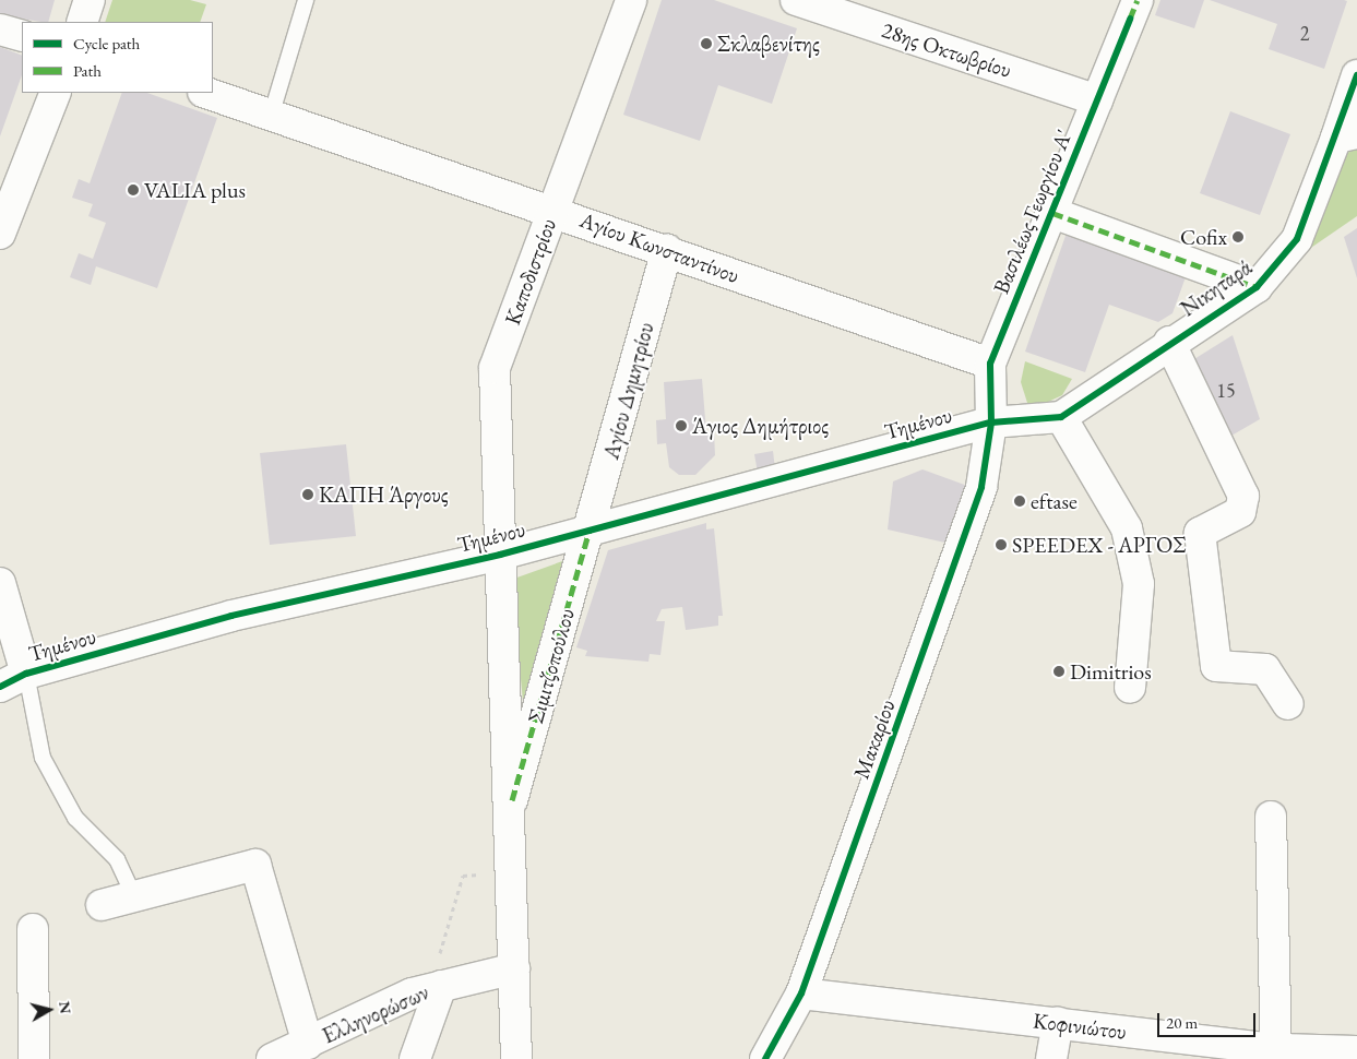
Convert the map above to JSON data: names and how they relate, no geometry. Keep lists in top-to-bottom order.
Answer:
{
  "streets": {
    "street": [
      "28ης Οκτωβρίου",
      "Βασιλέως Γεωργίου Α'",
      "Αγίου Κωνσταντίνου",
      "Καποδιστρίου",
      "Νικηταρά",
      "Αγίου Δημητρίου",
      "Τημένου",
      "Σιμιτζοπούλου",
      "Μακαρίου",
      "Ελληνορώσων",
      "Κοφινιώτου"
    ]
  },
  "crossings": [
    ["28ης Οκτωβρίου", "Βασιλέως Γεωργίου Α'"],
    ["Βασιλέως Γεωργίου Α'", "Αγίου Κωνσταντίνου"],
    ["Βασιλέως Γεωργίου Α'", "Τημένου"],
    ["Βασιλέως Γεωργίου Α'", "Μακαρίου"],
    ["Αγίου Κωνσταντίνου", "Καποδιστρίου"],
    ["Αγίου Κωνσταντίνου", "Αγίου Δημητρίου"],
    ["Καποδιστρίου", "Τημένου"],
    ["Καποδιστρίου", "Σιμιτζοπούλου"],
    ["Αγίου Δημητρίου", "Τημένου"],
    ["Αγίου Δημητρίου", "Σιμιτζοπούλου"],
    ["Τημένου", "Σιμιτζοπούλου"],
    ["Τημένου", "Μακαρίου"],
    ["Σιμιτζοπούλου", "Ελληνορώσων"],
    ["Μακαρίου", "Κοφινιώτου"]
  ],
  "places": [
    "Σκλαβενίτης",
    "VALIA plus",
    "Cofix",
    "Άγιος Δημήτριος",
    "ΚΑΠΗ Άργους",
    "eftase",
    "SPEEDEX - ΑΡΓΟΣ",
    "Dimitrios"
  ],
  "house_numbers": ["2", "15"],
  "legend": ["Cycle path", "Path"],
  "scale_bar": "20 m",
  "north": "right"
}
